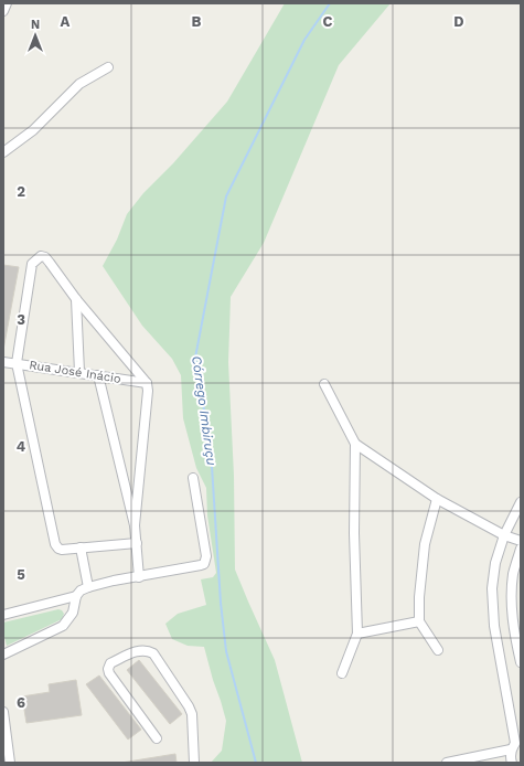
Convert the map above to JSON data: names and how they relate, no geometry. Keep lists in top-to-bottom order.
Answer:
{
  "streets": {
    "street": ["Rua José Inácio"]
  },
  "water": ["Córrego Imbiruçu"],
  "north": "top",
  "grid": {
    "columns": [
      "A",
      "B",
      "C",
      "D"
    ],
    "rows": [
      "2",
      "3",
      "4",
      "5",
      "6"
    ]
  }
}
